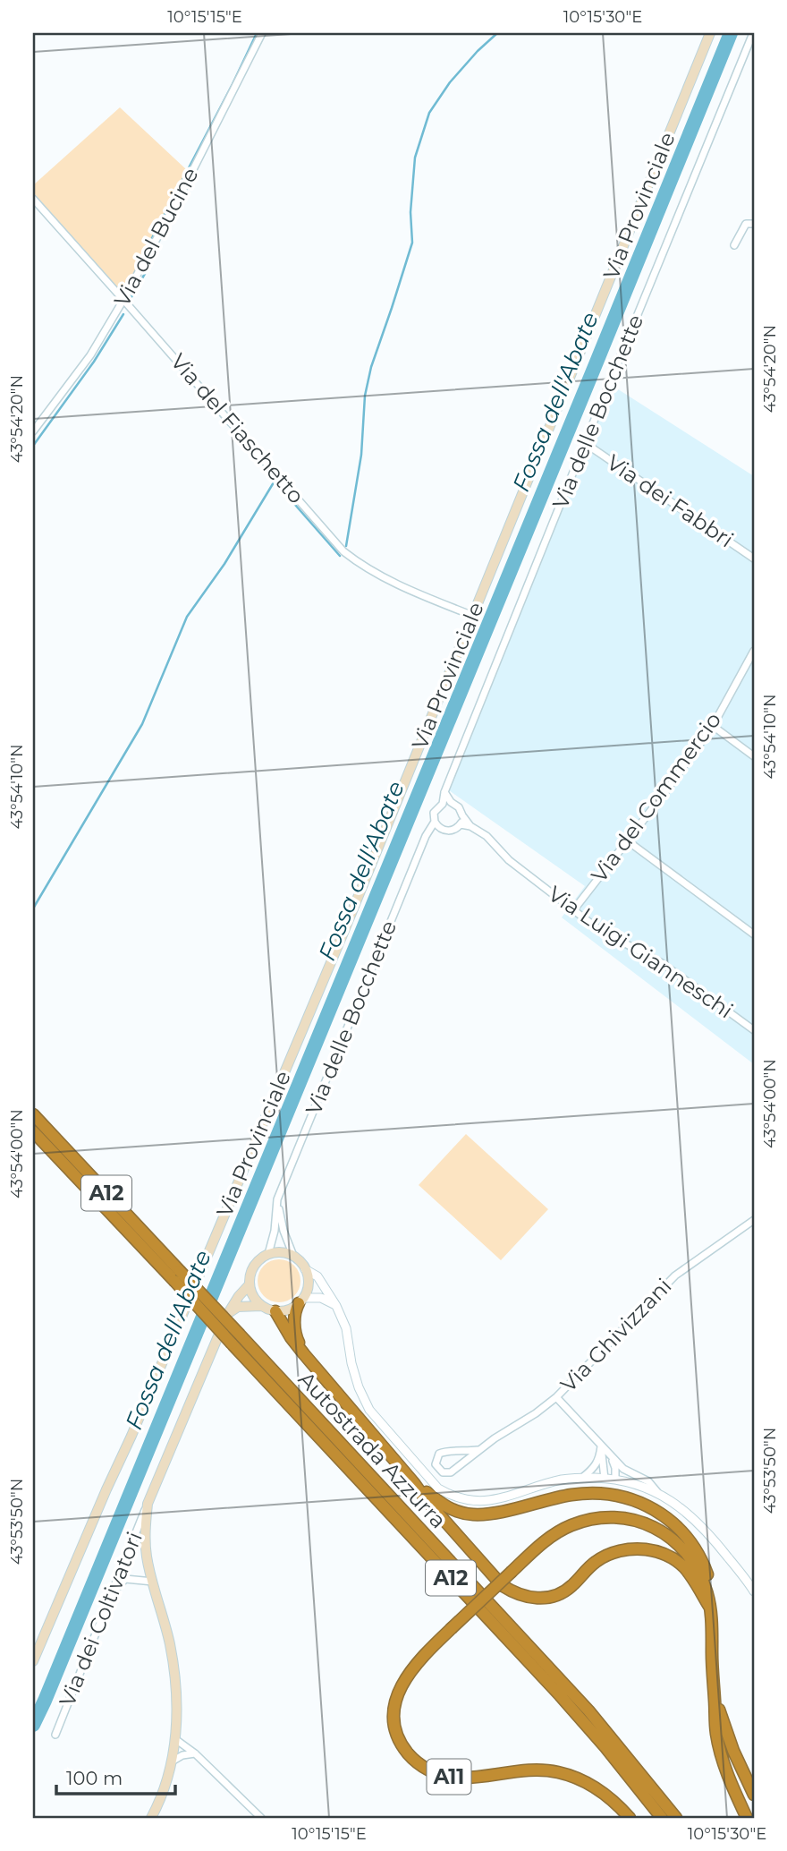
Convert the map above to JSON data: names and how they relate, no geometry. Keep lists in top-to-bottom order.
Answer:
{
  "streets": {
    "highway": ["A12", "Autostrada Azzurra", "A11"],
    "main road": ["Via Provinciale"],
    "street": [
      "Via del Bucine",
      "Via delle Bocchette",
      "Via del Fiaschetto",
      "Via dei Fabbri",
      "Via del Commercio",
      "Via Luigi Gianneschi",
      "Via Ghivizzani",
      "Via dei Coltivatori"
    ]
  },
  "crossings": [
    ["Via Provinciale", "Via del Fiaschetto"],
    ["Via del Bucine", "Via del Fiaschetto"],
    ["Via delle Bocchette", "Via dei Fabbri"],
    ["Via delle Bocchette", "Via Luigi Gianneschi"],
    ["Via del Commercio", "Via Luigi Gianneschi"]
  ],
  "water": ["Fossa dell'Abate"],
  "scale_bar": "100 m",
  "coordinates": [
    "10°15'15\"E",
    "10°15'30\"E",
    "43°54'20\"N",
    "43°54'10\"N",
    "43°54'00\"N",
    "43°53'50\"N"
  ]
}
